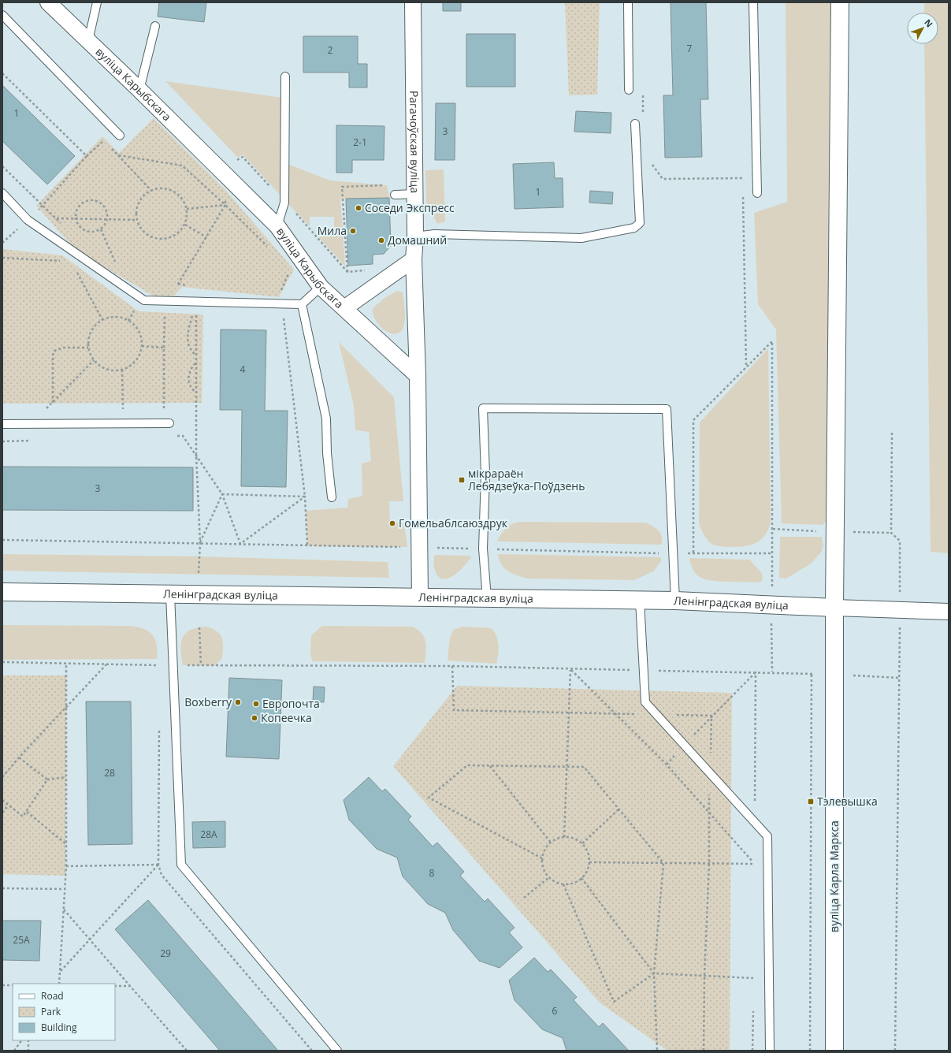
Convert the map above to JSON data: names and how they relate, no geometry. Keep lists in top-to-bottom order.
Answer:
{
  "streets": {
    "main road": ["Ленінградская вуліца", "вуліца Карла Маркса"],
    "street": ["вуліца Карыбскага", "Рагачоўская вуліца"]
  },
  "crossings": [
    ["вуліца Карыбскага", "Рагачоўская вуліца"],
    ["Ленінградская вуліца", "вуліца Карла Маркса"]
  ],
  "places": {
    "other": [
      "Соседи Экспресс",
      "Мила",
      "Домашний",
      "Гомельаблсаюздрук",
      "Boxberry",
      "Европочта",
      "Копеечка"
    ],
    "transit": ["мікрараён Лебядзеўка-Поўдзень", "Тэлевышка"]
  },
  "house_numbers": [
    "7",
    "2",
    "1",
    "3",
    "2-1",
    "1",
    "4",
    "3",
    "28",
    "28А",
    "8",
    "25А",
    "29",
    "6"
  ],
  "legend": ["Road", "Park", "Building"],
  "north": "top right"
}
